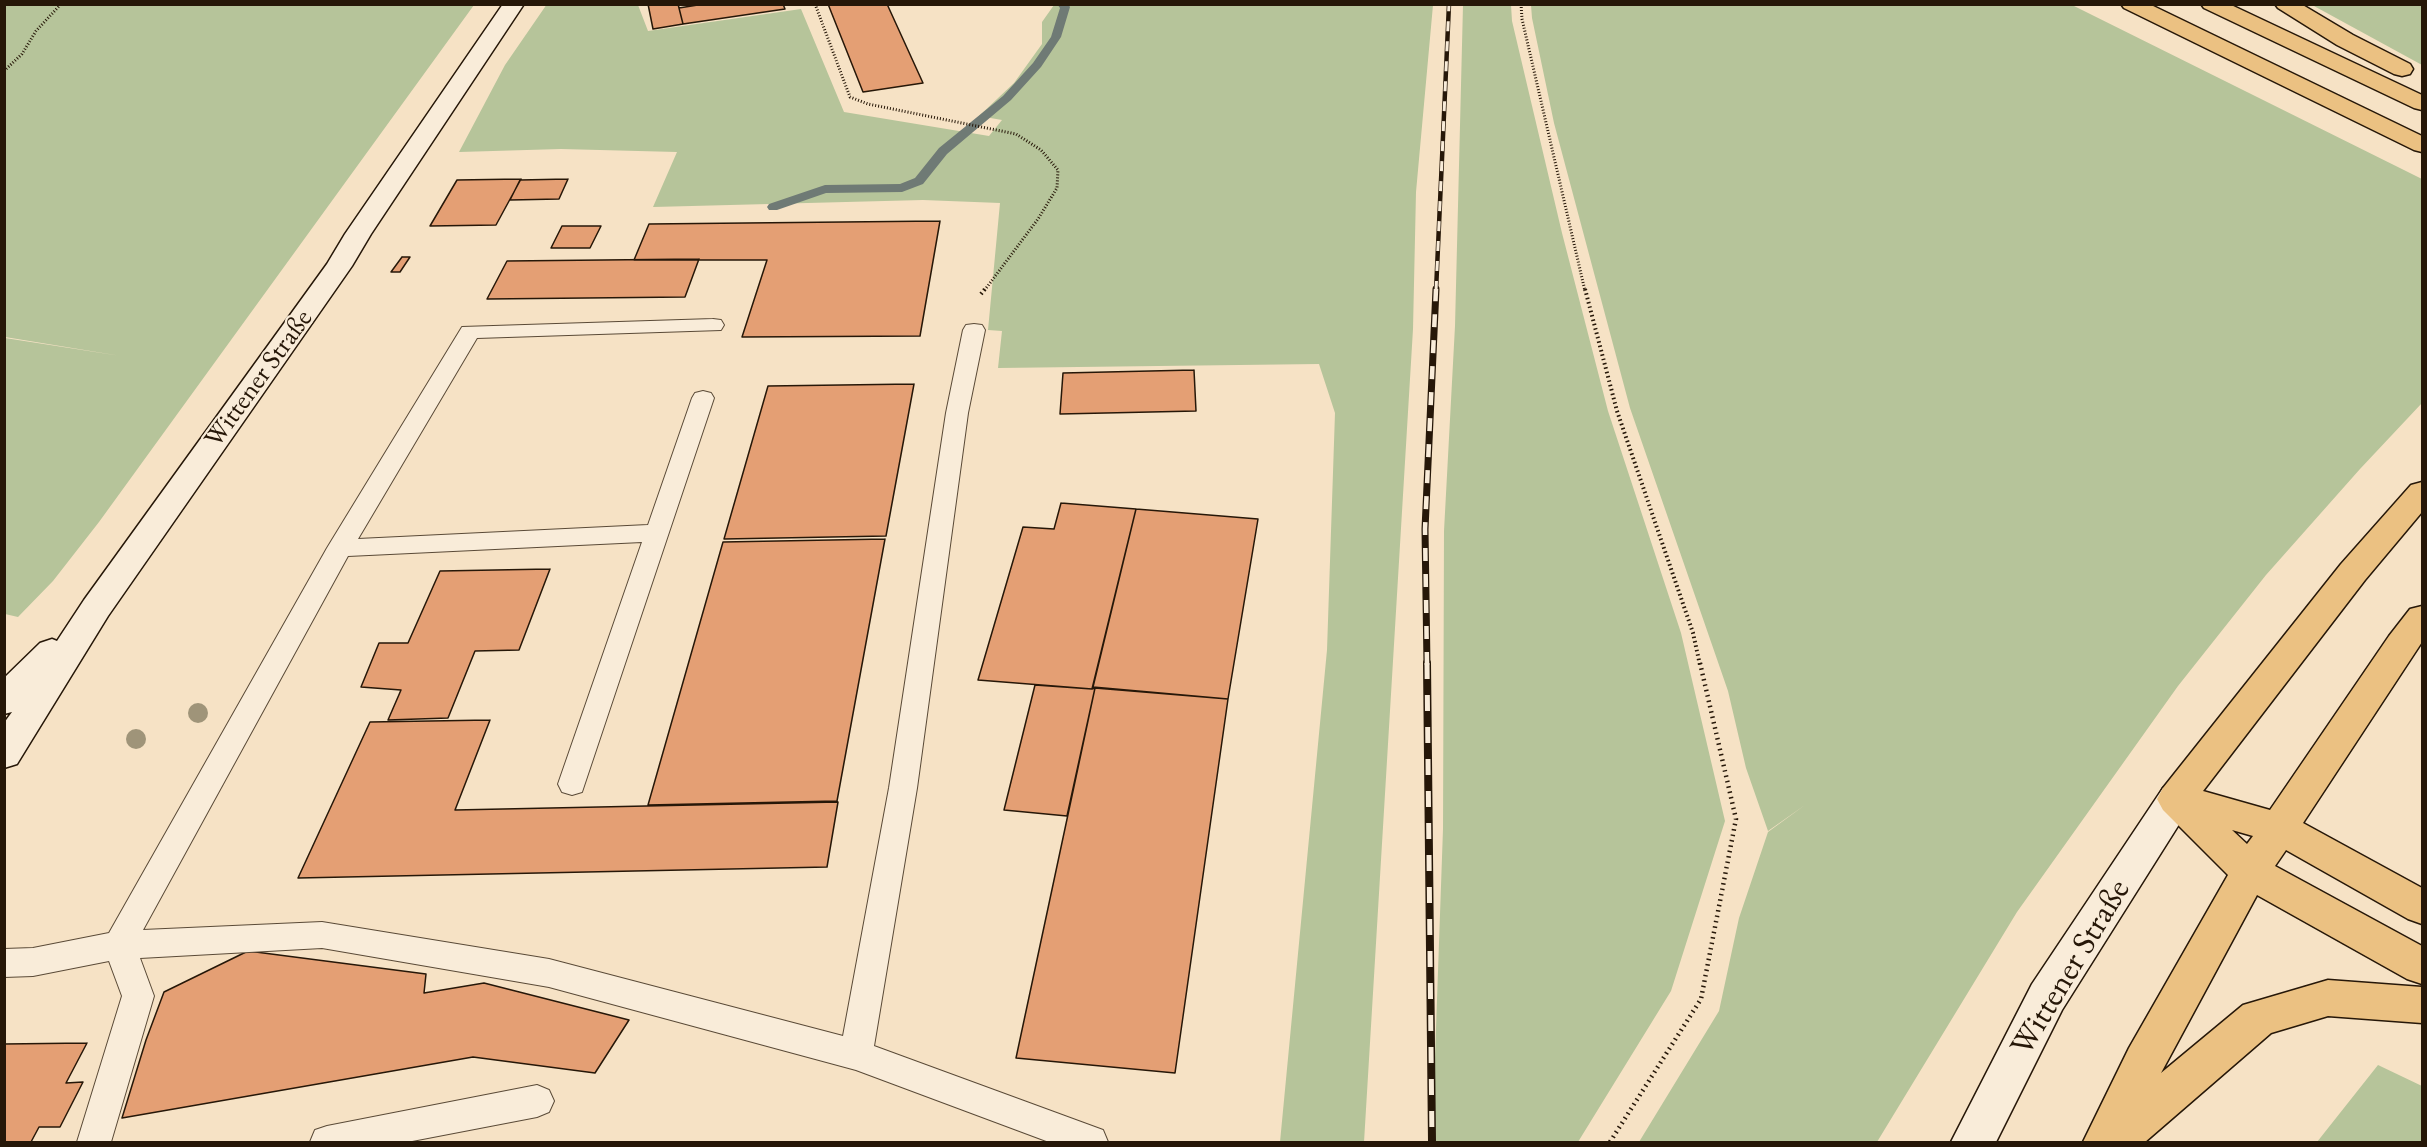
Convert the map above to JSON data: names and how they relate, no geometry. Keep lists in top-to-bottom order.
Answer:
{
  "streets": {
    "main road": ["Wittener Straße"]
  }
}
